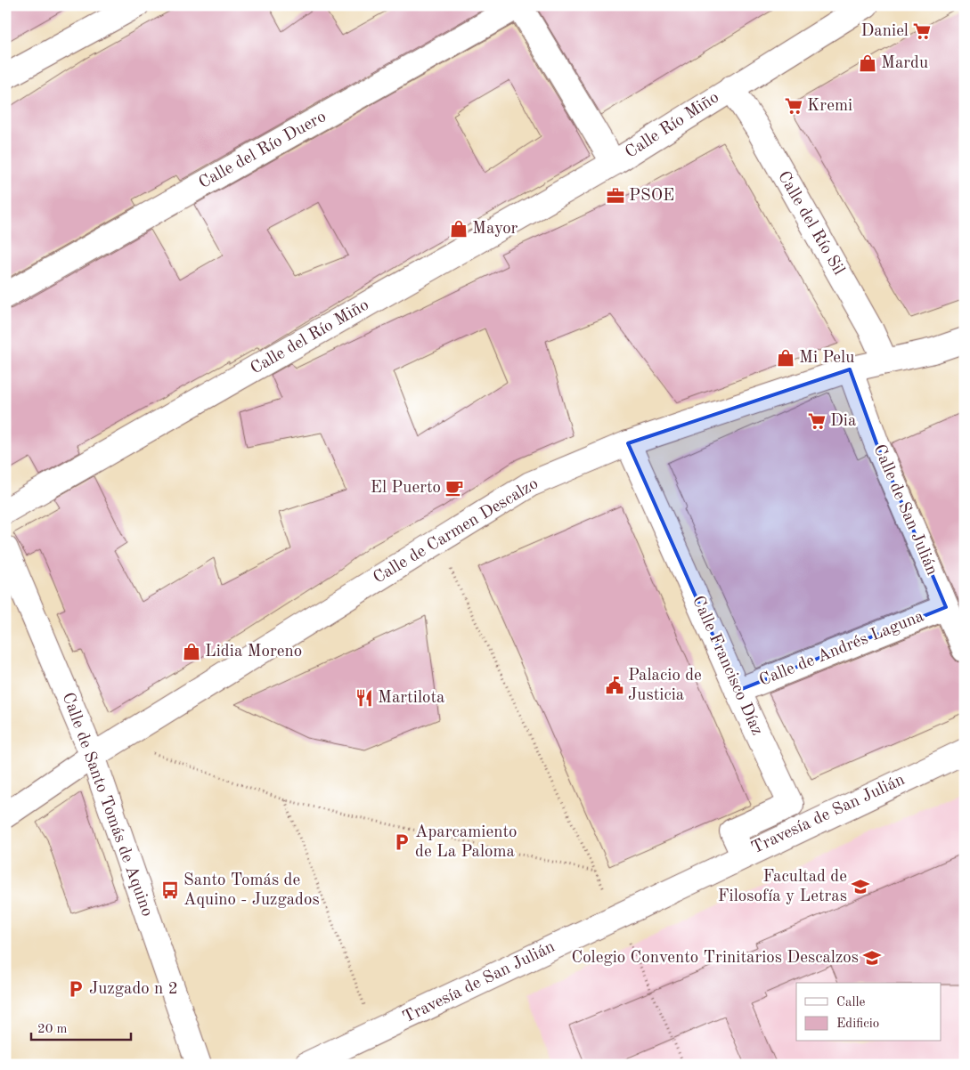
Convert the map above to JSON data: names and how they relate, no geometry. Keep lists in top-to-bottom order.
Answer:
{
  "streets": {
    "street": [
      "Calle Río Miño",
      "Calle del Río Duero",
      "Calle del Río Sil",
      "Calle del Río Miño",
      "Calle de San Julián",
      "Calle de Carmen Descalzo",
      "Calle de Andrés Laguna",
      "Calle Francisco Díaz",
      "Calle de Santo Tomás de Aquino",
      "Travesía de San Julián"
    ]
  },
  "crossings": [
    ["Calle Río Miño", "Calle del Río Sil"],
    ["Calle Río Miño", "Calle del Río Miño"],
    ["Calle del Río Sil", "Calle de Carmen Descalzo"],
    ["Calle de San Julián", "Calle de Carmen Descalzo"],
    ["Calle de San Julián", "Calle de Andrés Laguna"],
    ["Calle de Carmen Descalzo", "Calle Francisco Díaz"],
    ["Calle de Carmen Descalzo", "Calle de Santo Tomás de Aquino"],
    ["Calle de Andrés Laguna", "Calle Francisco Díaz"],
    ["Calle Francisco Díaz", "Travesía de San Julián"]
  ],
  "places": {
    "supermarket": ["Daniel", "Kremi", "Dia"],
    "shop": [
      "Mardu",
      "Mayor",
      "Mi Pelu",
      "Lidia Moreno"
    ],
    "office": ["PSOE"],
    "cafe": ["El Puerto"],
    "public building": ["Palacio de Justicia"],
    "restaurant": ["Martilota"],
    "parking": ["Aparcamiento de La Paloma", "Juzgado n 2"],
    "school or university": ["Facultad de Filosofía y Letras", "Colegio Convento Trinitarios Descalzos"],
    "bus stop": ["Santo Tomás de Aquino - Juzgados"]
  },
  "legend": ["Calle", "Edificio"],
  "scale_bar": "20 m"
}
